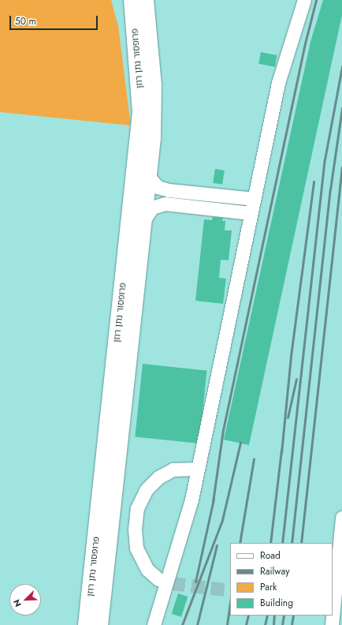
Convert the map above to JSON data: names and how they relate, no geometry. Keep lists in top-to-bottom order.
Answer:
{
  "streets": {
    "street": ["פרופסור נתן רוזן"]
  },
  "legend": [
    "Road",
    "Railway",
    "Park",
    "Building"
  ],
  "scale_bar": "50 m",
  "north": "bottom left"
}
